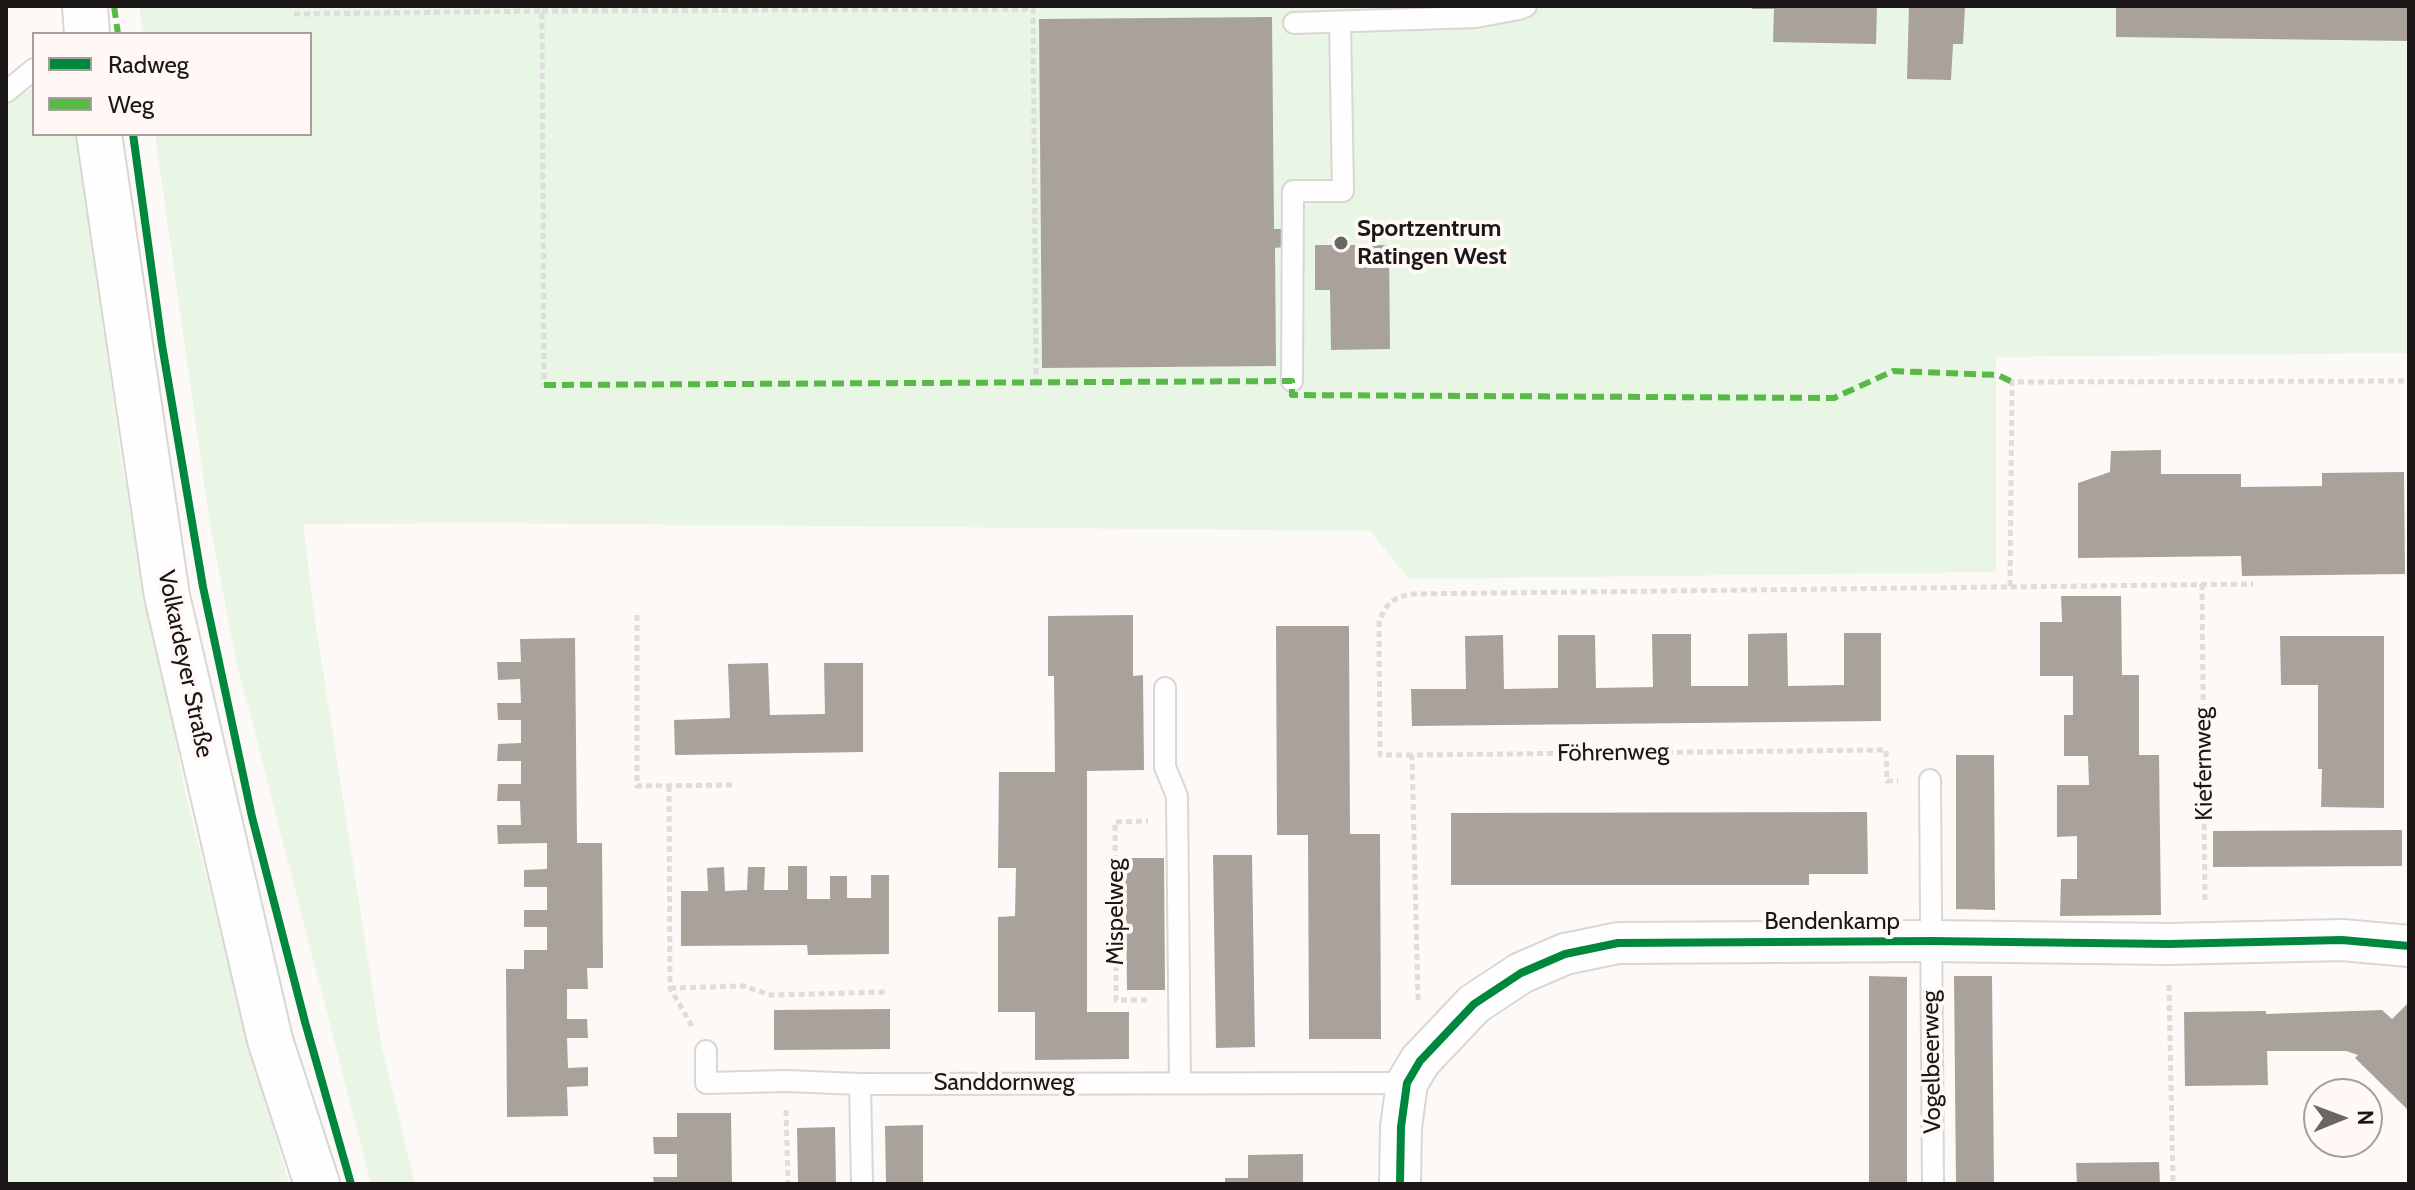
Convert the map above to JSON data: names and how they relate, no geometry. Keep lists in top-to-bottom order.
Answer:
{
  "streets": {
    "main road": ["Volkardeyer Straße"],
    "street": ["Bendenkamp"],
    "lane": ["Vogelbeerweg", "Sanddornweg"],
    "path": ["Föhrenweg", "Kiefernweg", "Mispelweg"]
  },
  "crossings": [
    ["Kiefernweg", "Bendenkamp"],
    ["Bendenkamp", "Vogelbeerweg"],
    ["Bendenkamp", "Sanddornweg"]
  ],
  "places": ["Sportzentrum Ratingen West"],
  "legend": ["Radweg", "Weg"],
  "north": "right"
}
